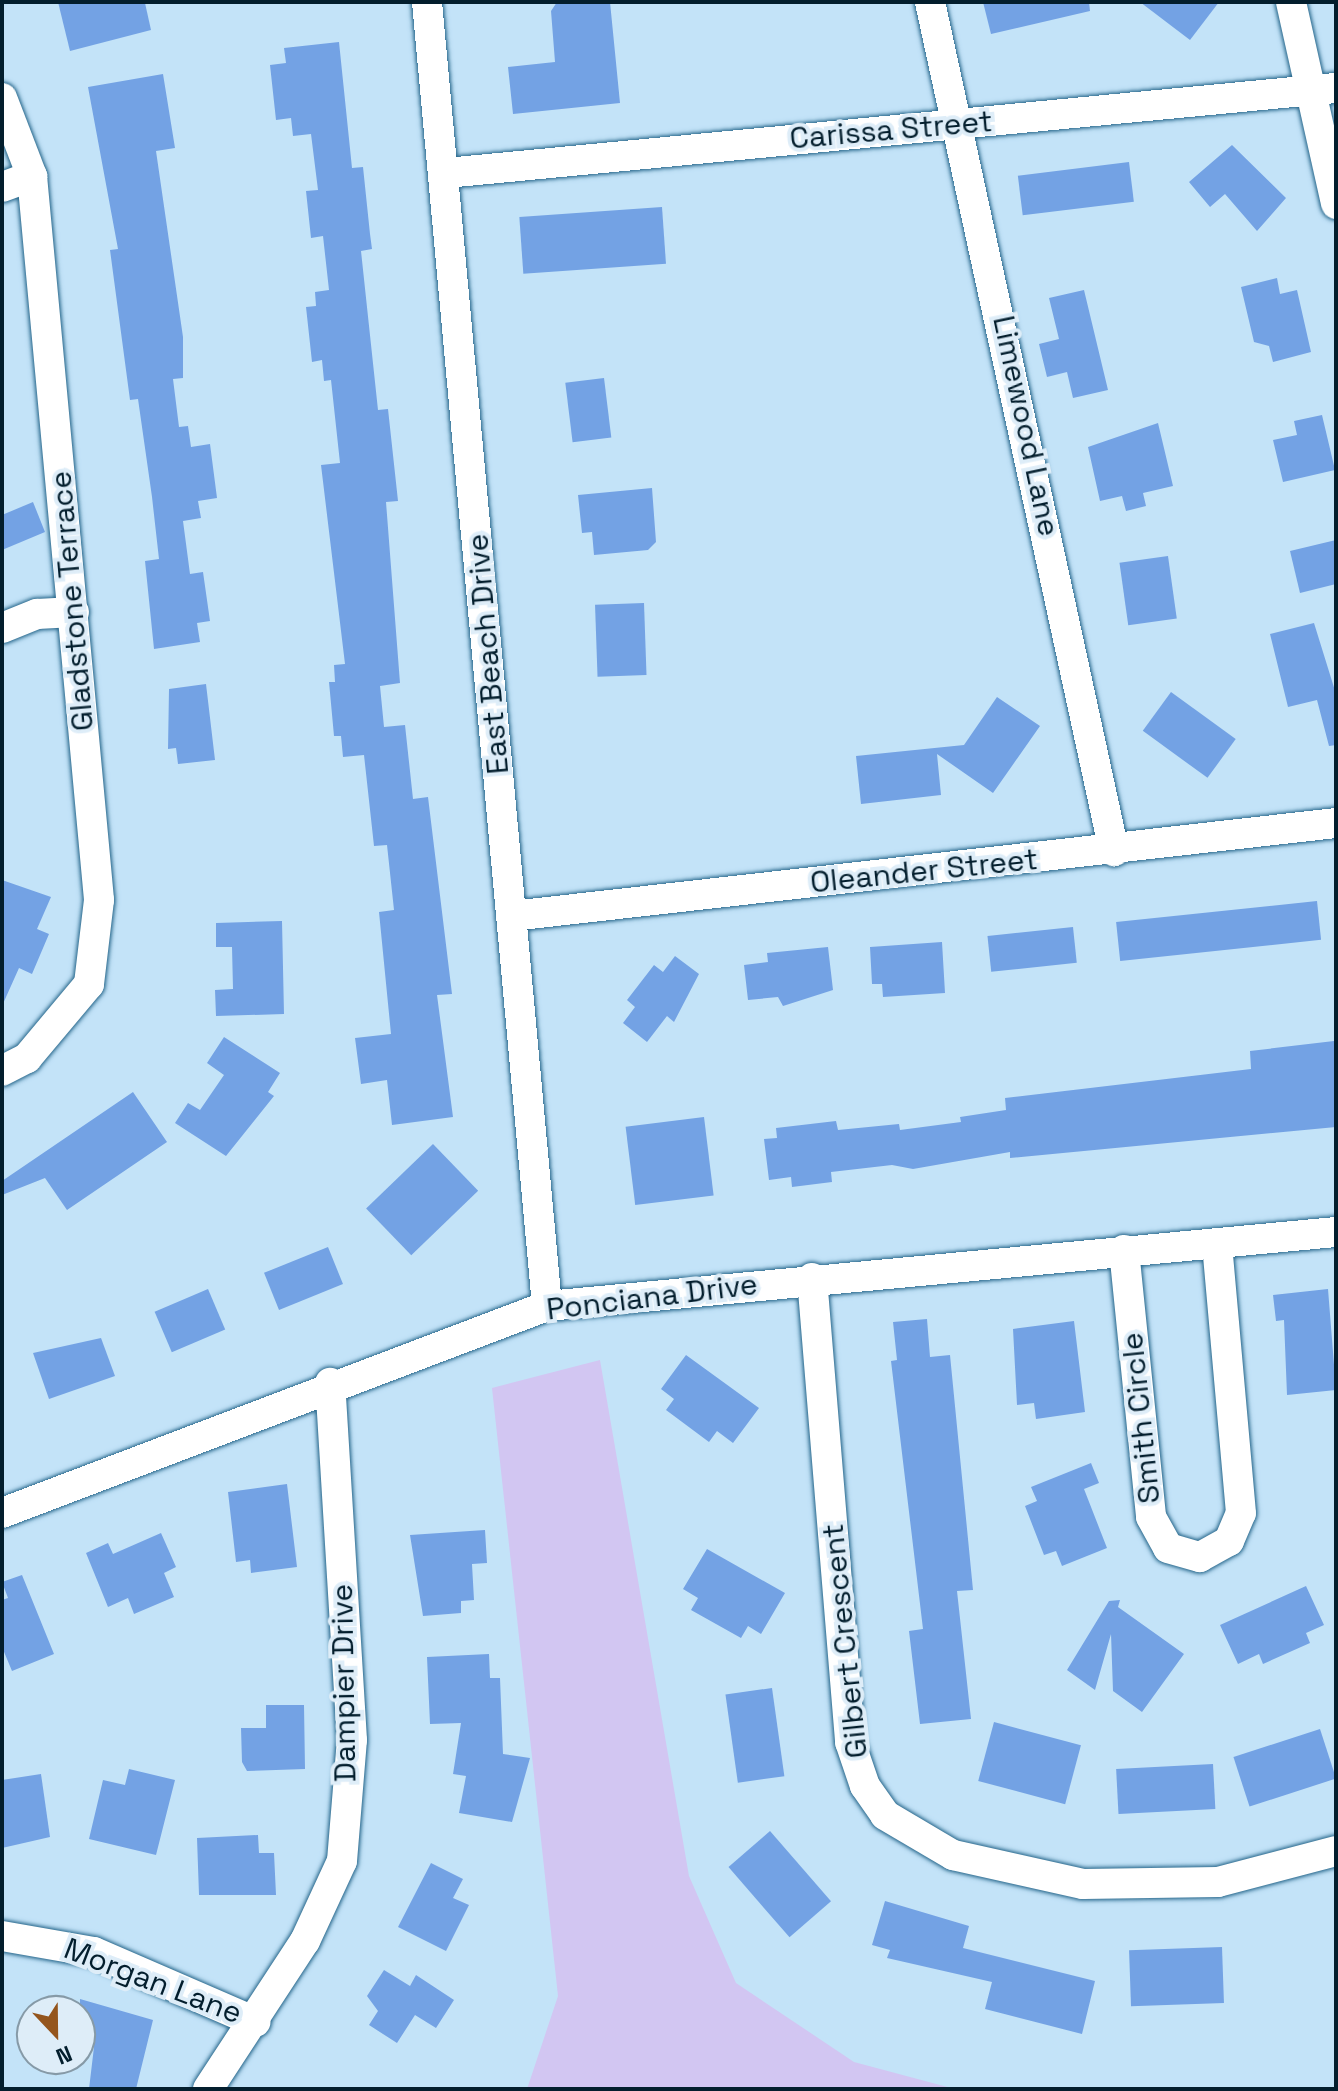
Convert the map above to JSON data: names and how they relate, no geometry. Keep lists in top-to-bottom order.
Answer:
{
  "streets": {
    "street": [
      "Carissa Street",
      "Limewood Lane",
      "Gladstone Terrace",
      "East Beach Drive",
      "Oleander Street",
      "Ponciana Drive",
      "Smith Circle",
      "Gilbert Crescent",
      "Dampier Drive",
      "Morgan Lane"
    ]
  },
  "crossings": [
    ["Carissa Street", "Limewood Lane"],
    ["Carissa Street", "East Beach Drive"],
    ["Limewood Lane", "Oleander Street"],
    ["East Beach Drive", "Oleander Street"],
    ["East Beach Drive", "Ponciana Drive"],
    ["Ponciana Drive", "Smith Circle"],
    ["Ponciana Drive", "Gilbert Crescent"],
    ["Ponciana Drive", "Dampier Drive"],
    ["Dampier Drive", "Morgan Lane"]
  ],
  "north": "bottom"
}
